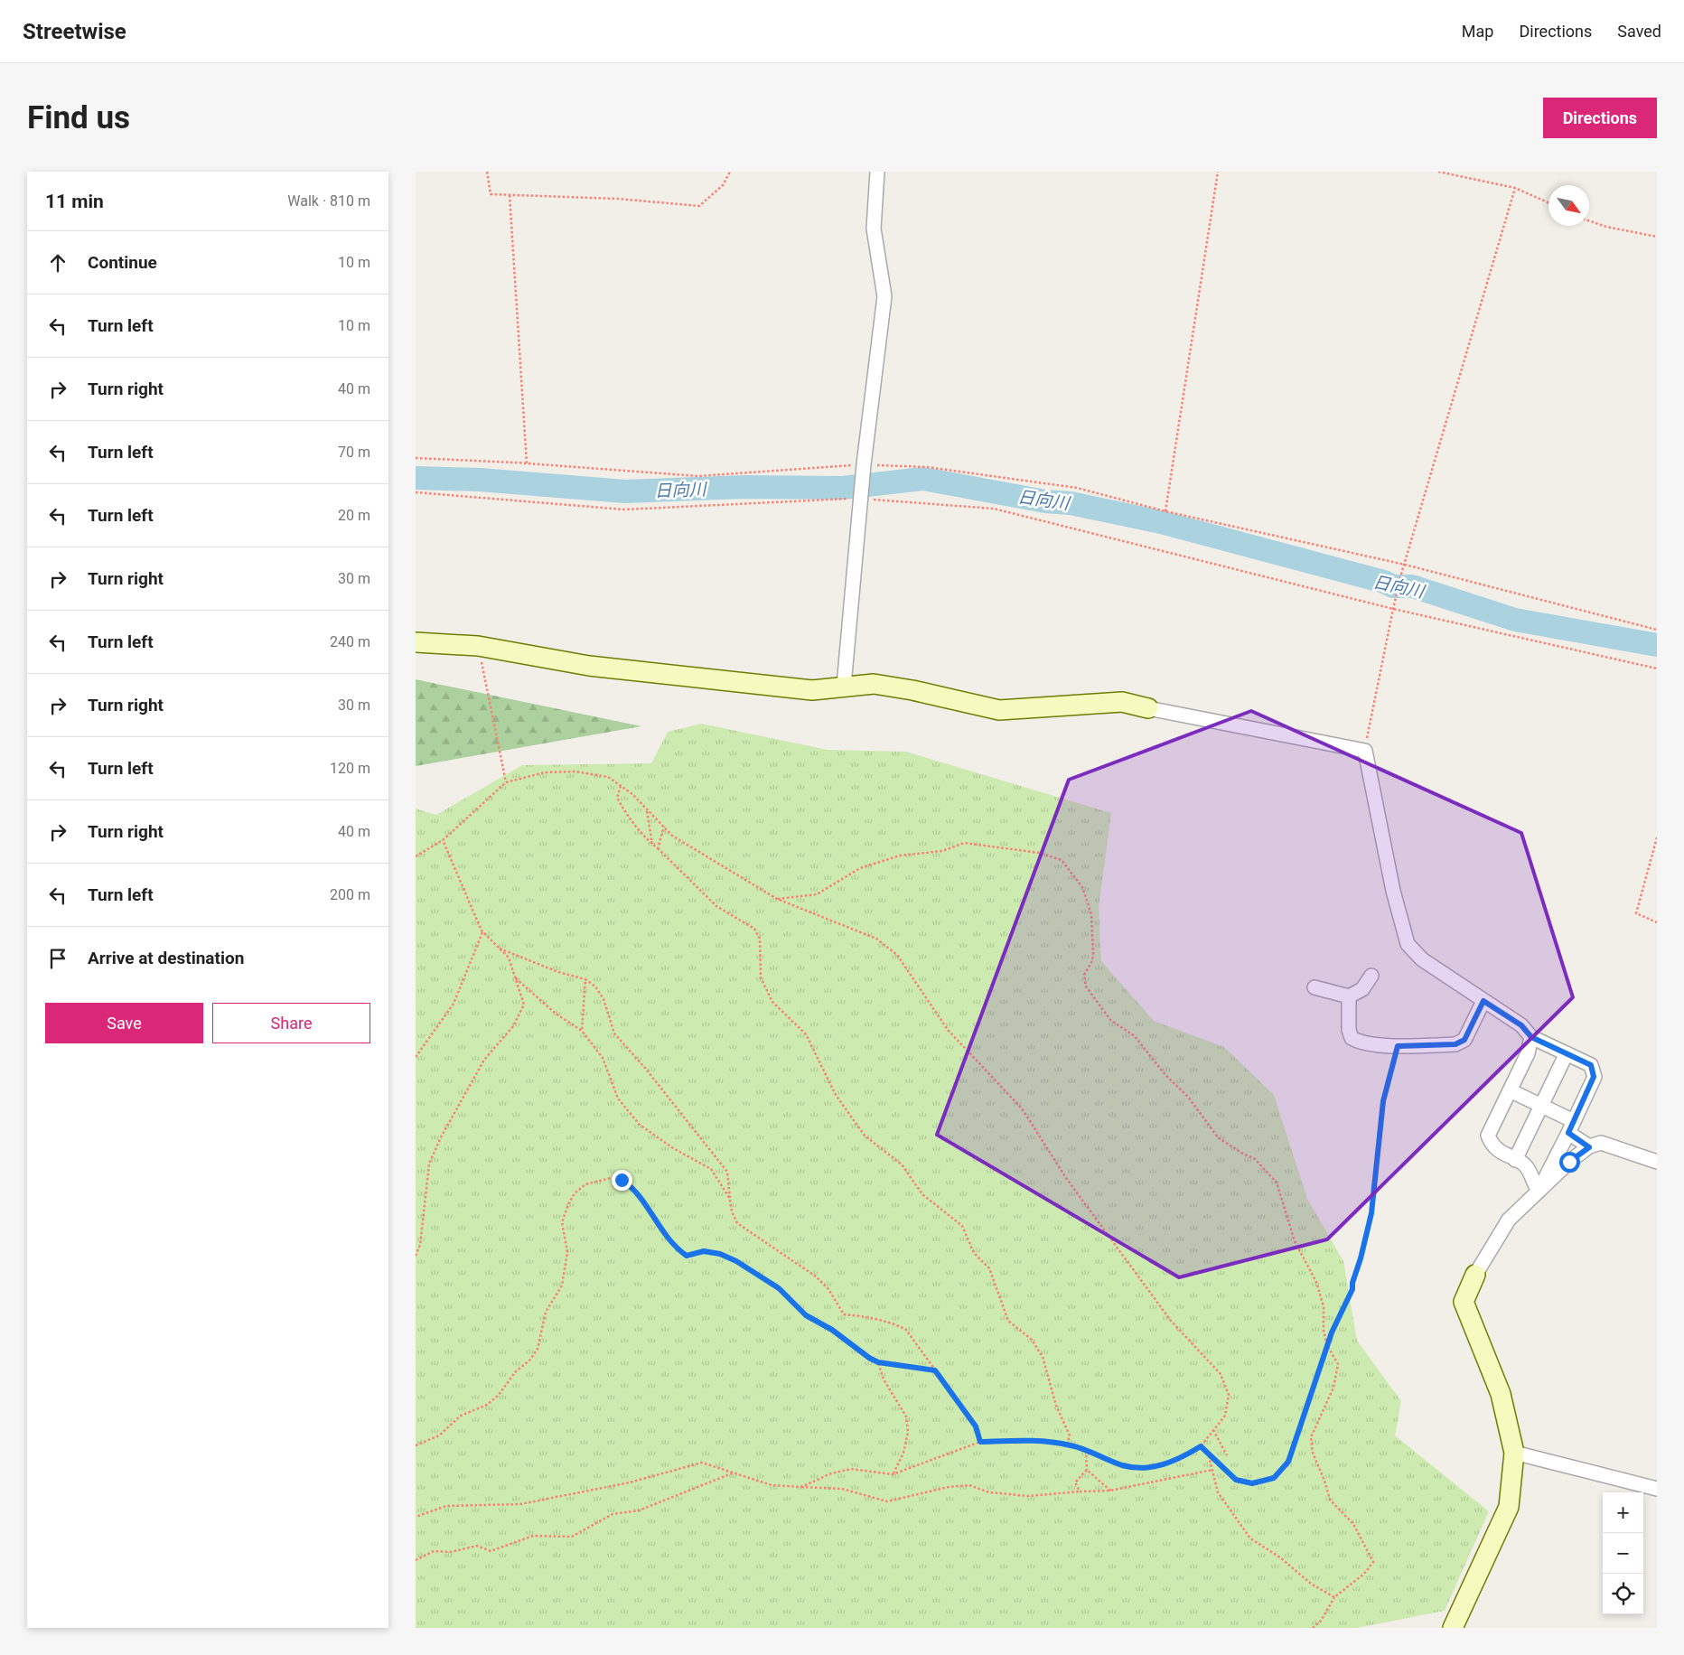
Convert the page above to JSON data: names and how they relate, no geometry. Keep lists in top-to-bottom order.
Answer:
{
  "water": ["日向川"],
  "north": "bottom right",
  "page": {
    "header": "Streetwise",
    "nav": ["Map", "Directions", "Saved"],
    "buttons": [
      "Directions",
      ["Save", "Share"]
    ],
    "title": "Find us",
    "heading": ["11 min", "Walk · 810 m"],
    "list": [
      ["Continue", "10 m"],
      ["Turn left", "10 m"],
      ["Turn right", "40 m"],
      ["Turn left", "70 m"],
      ["Turn left", "20 m"],
      ["Turn right", "30 m"],
      ["Turn left", "240 m"],
      ["Turn right", "30 m"],
      ["Turn left", "120 m"],
      ["Turn right", "40 m"],
      ["Turn left", "200 m"],
      "Arrive at destination"
    ],
    "map_buttons": ["+", "−"]
  }
}
